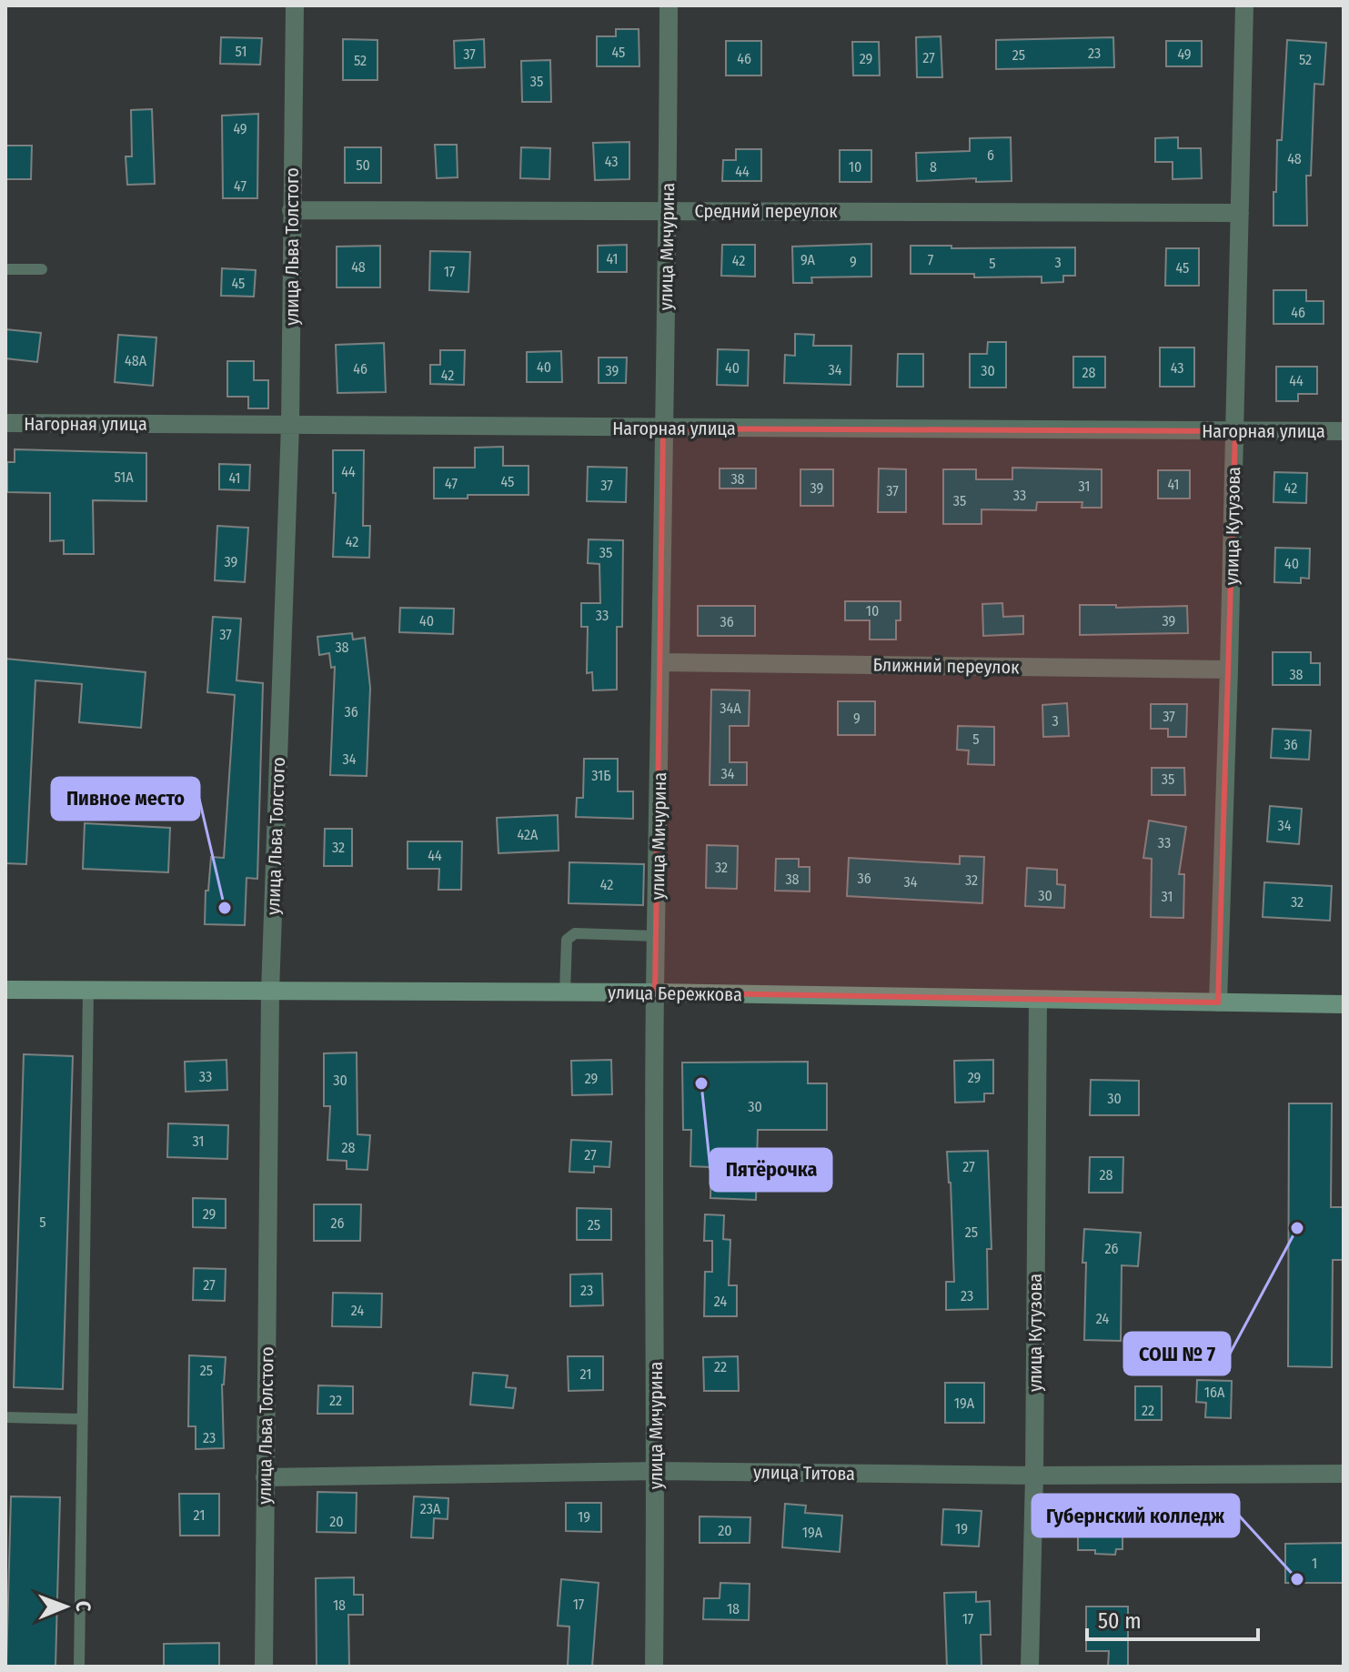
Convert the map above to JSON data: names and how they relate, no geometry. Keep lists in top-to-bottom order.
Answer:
{
  "streets": {
    "street": [
      "Средний переулок",
      "улица Льва Толстого",
      "улица Мичурина",
      "Нагорная улица",
      "улица Кутузова",
      "Ближний переулок",
      "улица Бережкова",
      "улица Титова"
    ]
  },
  "crossings": [
    ["Средний переулок", "улица Льва Толстого"],
    ["Средний переулок", "улица Мичурина"],
    ["Средний переулок", "улица Кутузова"],
    ["улица Льва Толстого", "Нагорная улица"],
    ["улица Льва Толстого", "улица Бережкова"],
    ["улица Льва Толстого", "улица Титова"],
    ["улица Мичурина", "Нагорная улица"],
    ["улица Мичурина", "Ближний переулок"],
    ["улица Мичурина", "улица Бережкова"],
    ["улица Мичурина", "улица Титова"],
    ["Нагорная улица", "улица Кутузова"],
    ["улица Кутузова", "Ближний переулок"],
    ["улица Кутузова", "улица Бережкова"],
    ["улица Кутузова", "улица Титова"]
  ],
  "places": [
    "Пивное место",
    "Пятёрочка",
    "СОШ № 7",
    "Губернский колледж"
  ],
  "house_numbers": [
    "51",
    "45",
    "23",
    "37",
    "49",
    "25",
    "27",
    "46",
    "29",
    "52",
    "52",
    "35",
    "49",
    "6",
    "48",
    "43",
    "50",
    "10",
    "8",
    "44",
    "47",
    "41",
    "9А",
    "7",
    "42",
    "9",
    "3",
    "5",
    "48",
    "45",
    "17",
    "45",
    "46",
    "48А",
    "40",
    "40",
    "43",
    "46",
    "34",
    "39",
    "30",
    "28",
    "42",
    "44",
    "44",
    "51А",
    "41",
    "38",
    "45",
    "47",
    "41",
    "37",
    "31",
    "39",
    "42",
    "37",
    "33",
    "35",
    "42",
    "35",
    "39",
    "40",
    "10",
    "33",
    "40",
    "39",
    "36",
    "37",
    "38",
    "38",
    "34А",
    "36",
    "37",
    "9",
    "3",
    "5",
    "36",
    "34",
    "34",
    "31Б",
    "35",
    "34",
    "42А",
    "33",
    "32",
    "44",
    "32",
    "36",
    "38",
    "32",
    "34",
    "42",
    "30",
    "31",
    "32",
    "33",
    "29",
    "29",
    "30",
    "30",
    "30",
    "31",
    "28",
    "27",
    "27",
    "28",
    "29",
    "5",
    "26",
    "25",
    "25",
    "26",
    "27",
    "23",
    "23",
    "24",
    "24",
    "24",
    "22",
    "25",
    "21",
    "16А",
    "22",
    "19А",
    "22",
    "23",
    "23А",
    "21",
    "19",
    "20",
    "19",
    "20",
    "19А",
    "1",
    "17",
    "18",
    "18",
    "17"
  ],
  "scale_bar": "50 m",
  "north": "right"
}
